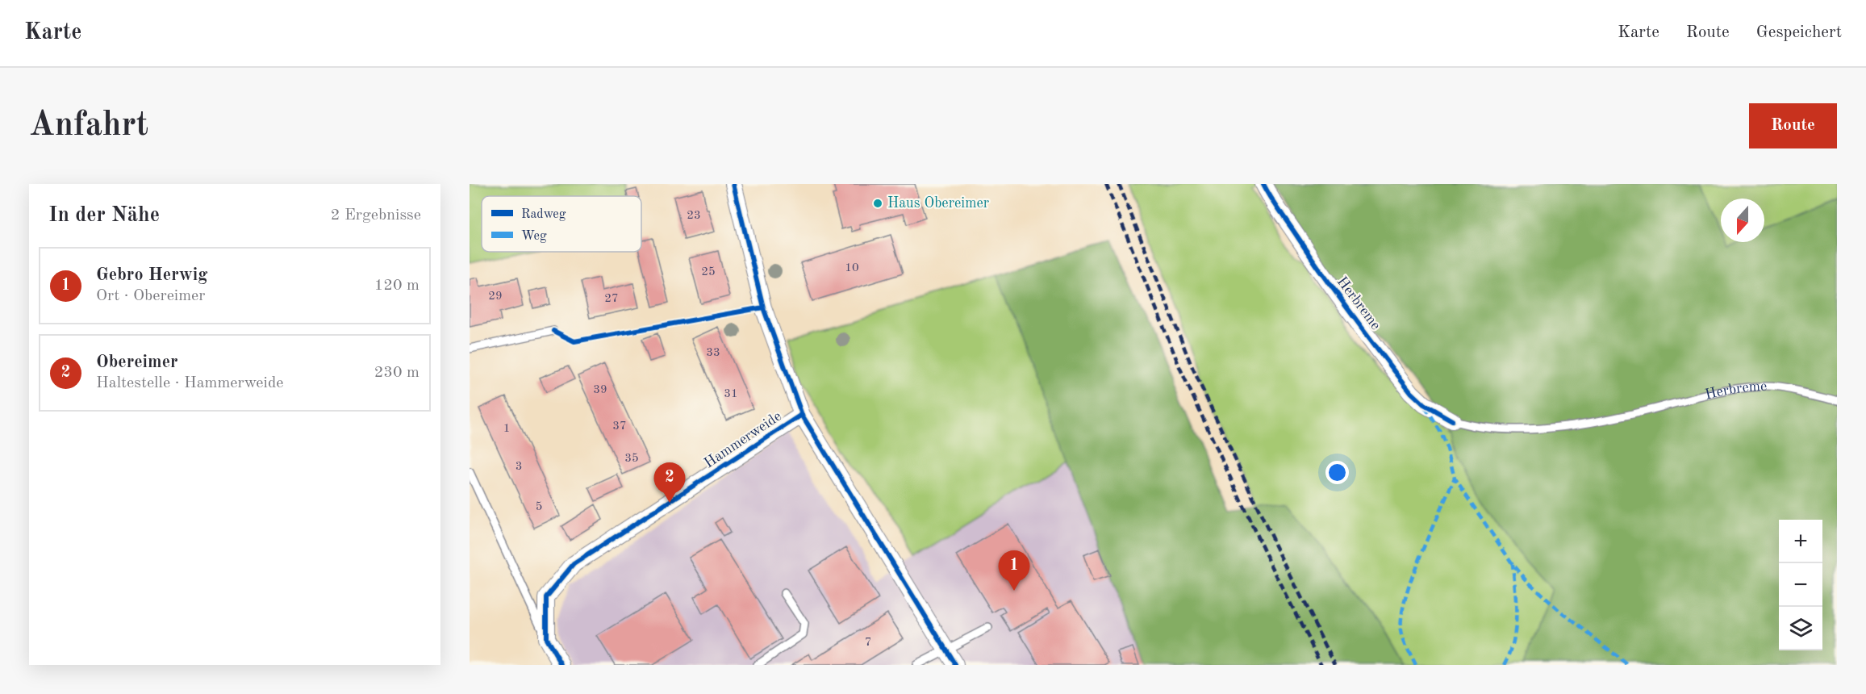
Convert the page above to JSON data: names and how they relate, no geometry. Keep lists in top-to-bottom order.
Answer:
{
  "streets": {
    "street": ["Herbreme", "Hammerweide"]
  },
  "places": ["Haus Obereimer"],
  "house_numbers": [
    "23",
    "10",
    "25",
    "29",
    "27",
    "33",
    "39",
    "31",
    "37",
    "1",
    "35",
    "3",
    "5",
    "7"
  ],
  "legend": ["Radweg", "Weg"],
  "north": "bottom",
  "page": {
    "header": "Karte",
    "nav": ["Karte", "Route", "Gespeichert"],
    "buttons": "Route",
    "title": "Anfahrt",
    "heading": ["In der Nähe", "2 Ergebnisse"],
    "list": [
      {
        "mark": "1",
        "name": "Gebro Herwig",
        "note": "Ort · Obereimer",
        "value": "120 m"
      },
      {
        "mark": "2",
        "name": "Obereimer",
        "note": "Haltestelle · Hammerweide",
        "value": "230 m"
      }
    ],
    "pins": ["2", "1"],
    "map_buttons": ["+", "−"]
  }
}
